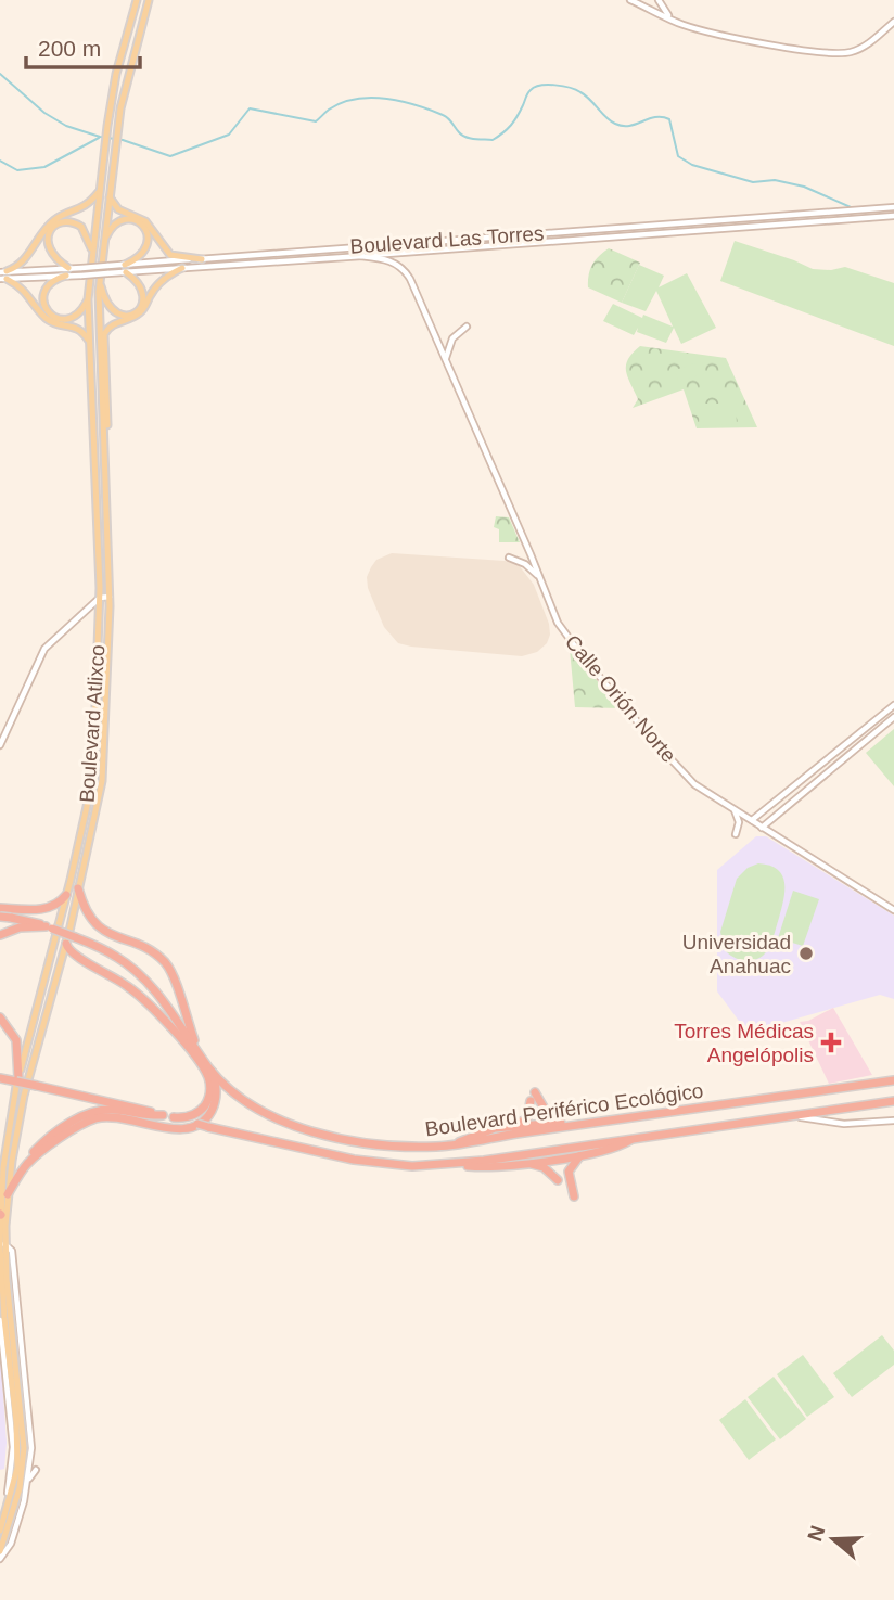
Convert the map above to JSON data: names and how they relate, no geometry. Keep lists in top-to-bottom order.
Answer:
{
  "streets": {
    "highway": ["Boulevard Periférico Ecológico"],
    "main road": ["Boulevard Las Torres", "Calle Orión Norte", "Boulevard Atlixco"]
  },
  "crossings": [
    ["Boulevard Las Torres", "Calle Orión Norte"],
    ["Boulevard Atlixco", "Boulevard Periférico Ecológico"]
  ],
  "places": {
    "other": ["Universidad Anahuac"],
    "health": ["Torres Médicas Angelópolis"]
  },
  "scale_bar": "200 m",
  "north": "left"
}
